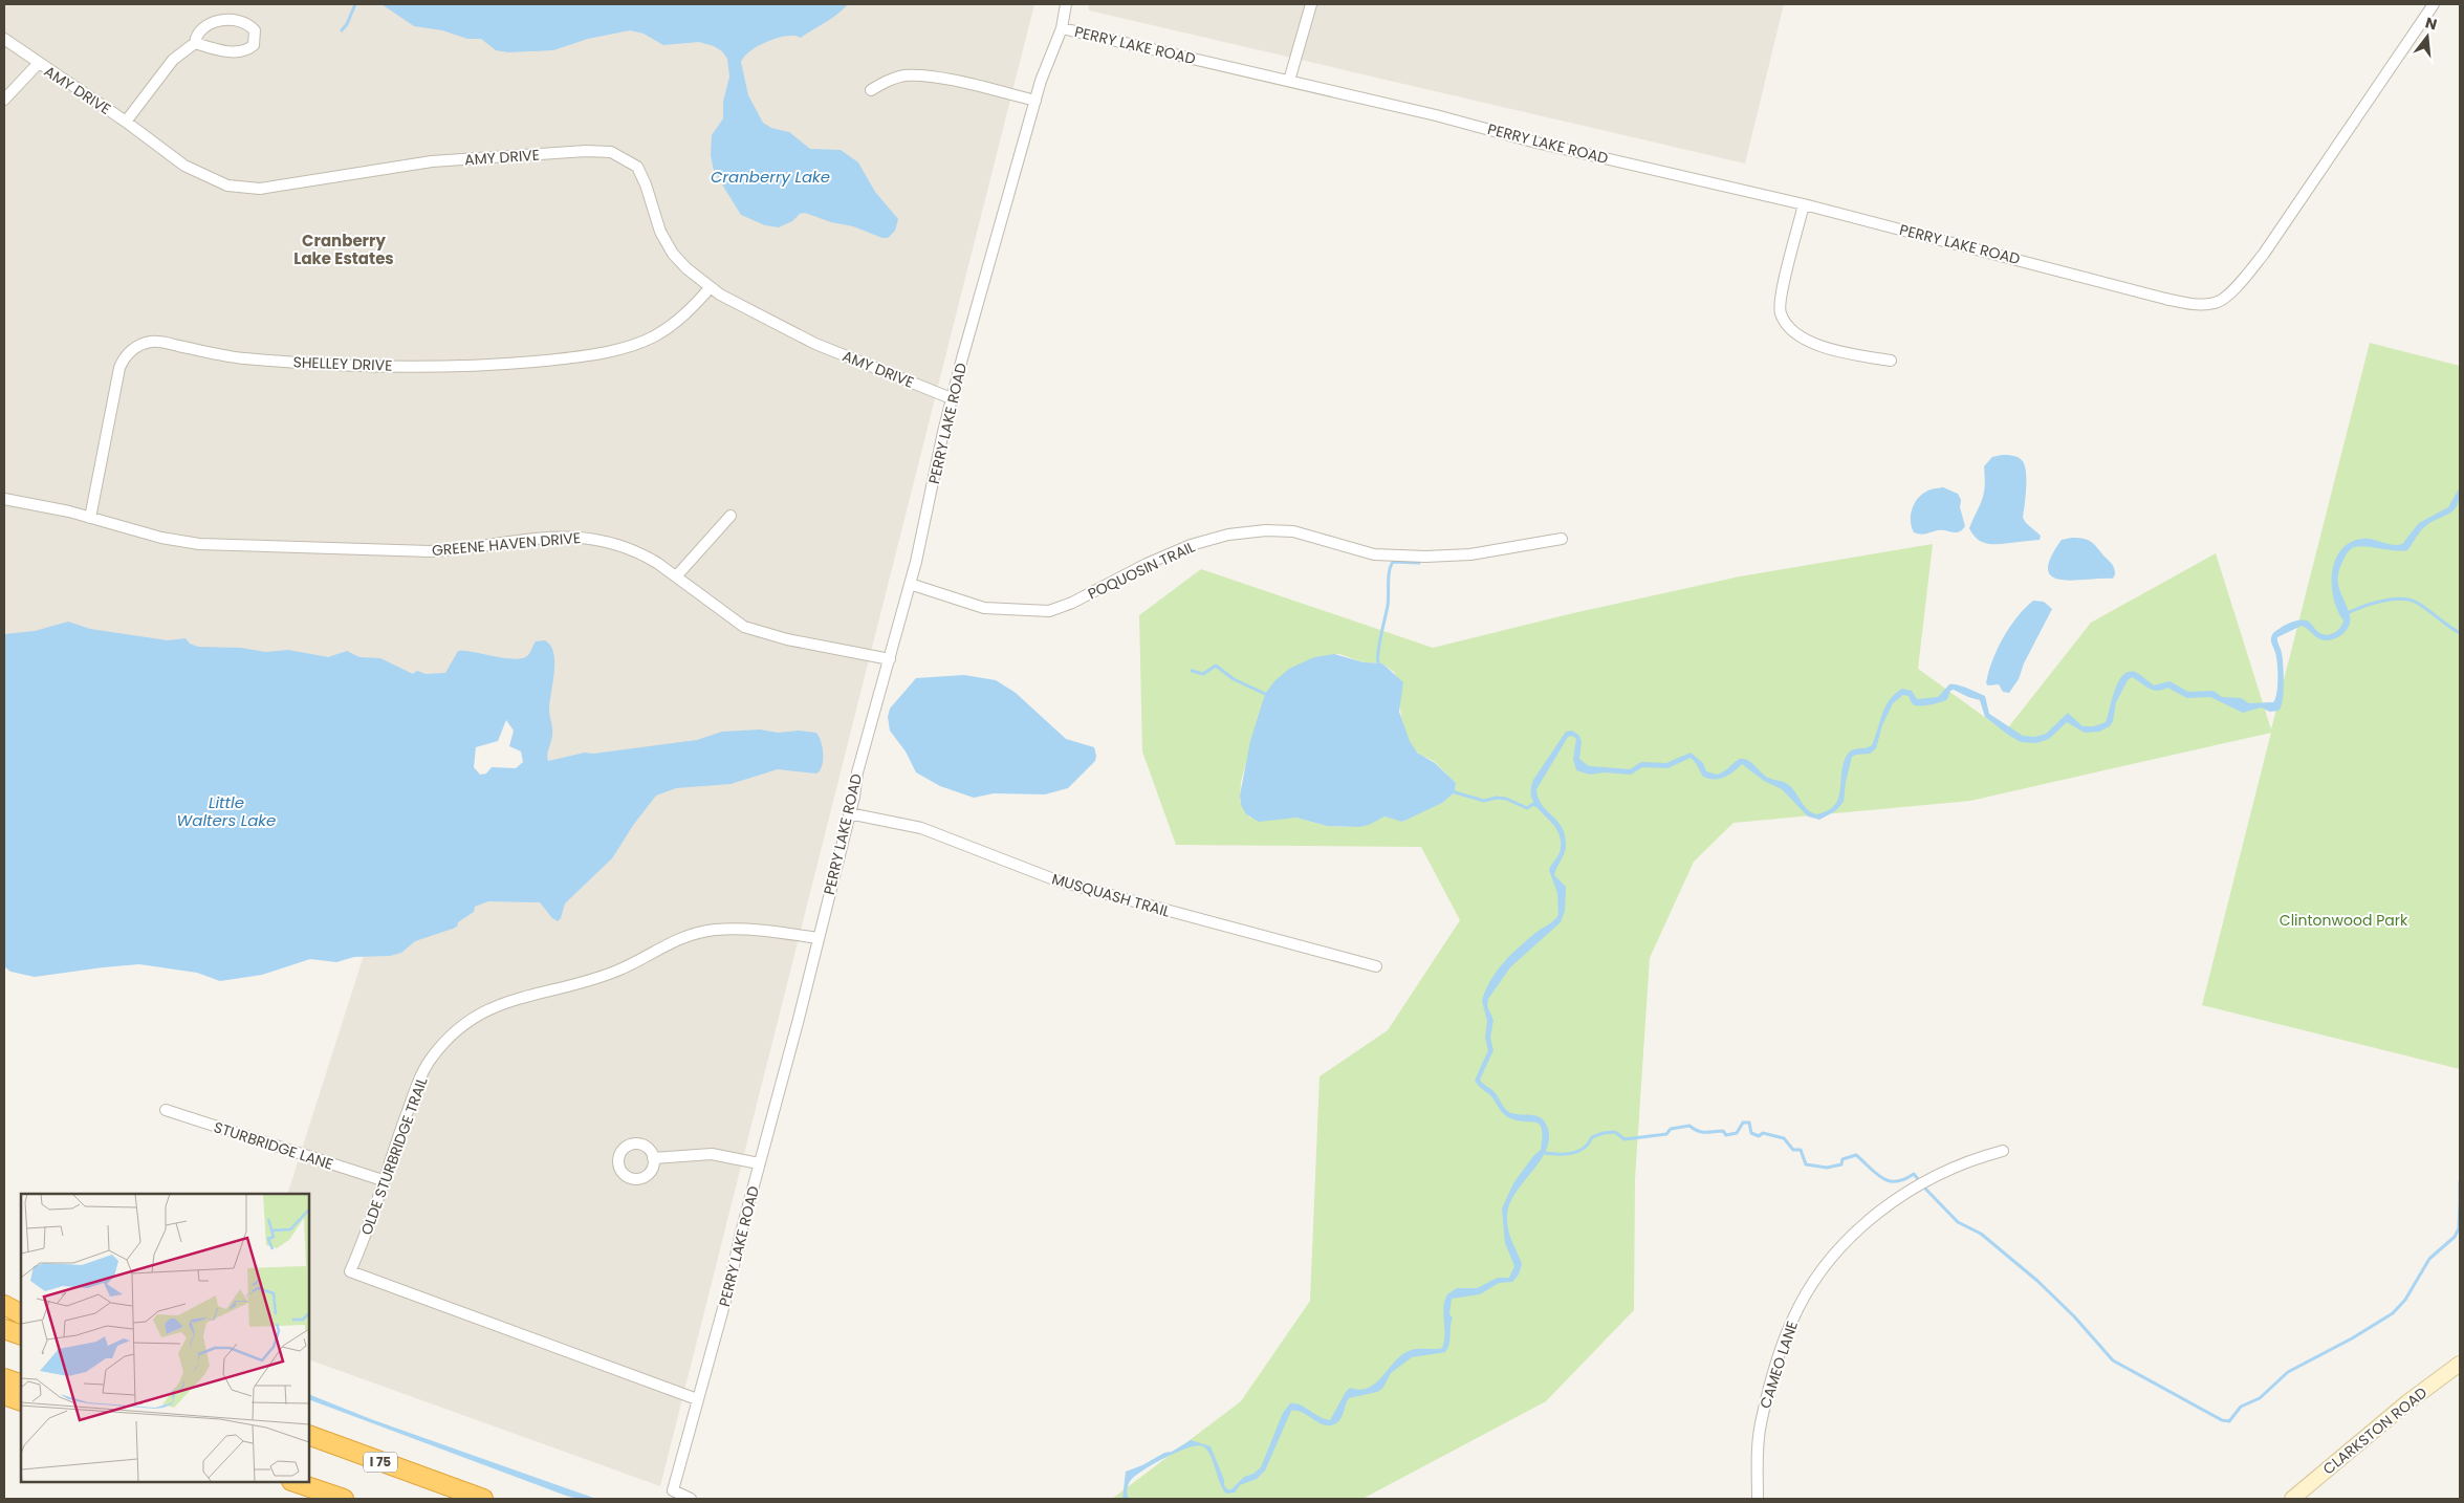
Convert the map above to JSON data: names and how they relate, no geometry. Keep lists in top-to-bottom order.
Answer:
{
  "streets": {
    "highway": ["I 75"],
    "street": [
      "PERRY LAKE ROAD",
      "AMY DRIVE",
      "SHELLEY DRIVE",
      "GREENE HAVEN DRIVE",
      "POQUOSIN TRAIL",
      "MUSQUASH TRAIL",
      "STURBRIDGE LANE",
      "OLDE STURBRIDGE TRAIL",
      "CAMEO LANE",
      "CLARKSTON ROAD"
    ]
  },
  "crossings": [
    ["PERRY LAKE ROAD", "AMY DRIVE"],
    ["PERRY LAKE ROAD", "GREENE HAVEN DRIVE"],
    ["PERRY LAKE ROAD", "POQUOSIN TRAIL"],
    ["PERRY LAKE ROAD", "MUSQUASH TRAIL"],
    ["PERRY LAKE ROAD", "OLDE STURBRIDGE TRAIL"],
    ["AMY DRIVE", "SHELLEY DRIVE"],
    ["SHELLEY DRIVE", "GREENE HAVEN DRIVE"],
    ["STURBRIDGE LANE", "OLDE STURBRIDGE TRAIL"]
  ],
  "districts": ["Cranberry Lake Estates"],
  "water": ["Cranberry Lake", "Little Walters Lake"],
  "parks": ["Clintonwood Park"],
  "north": "top"
}
